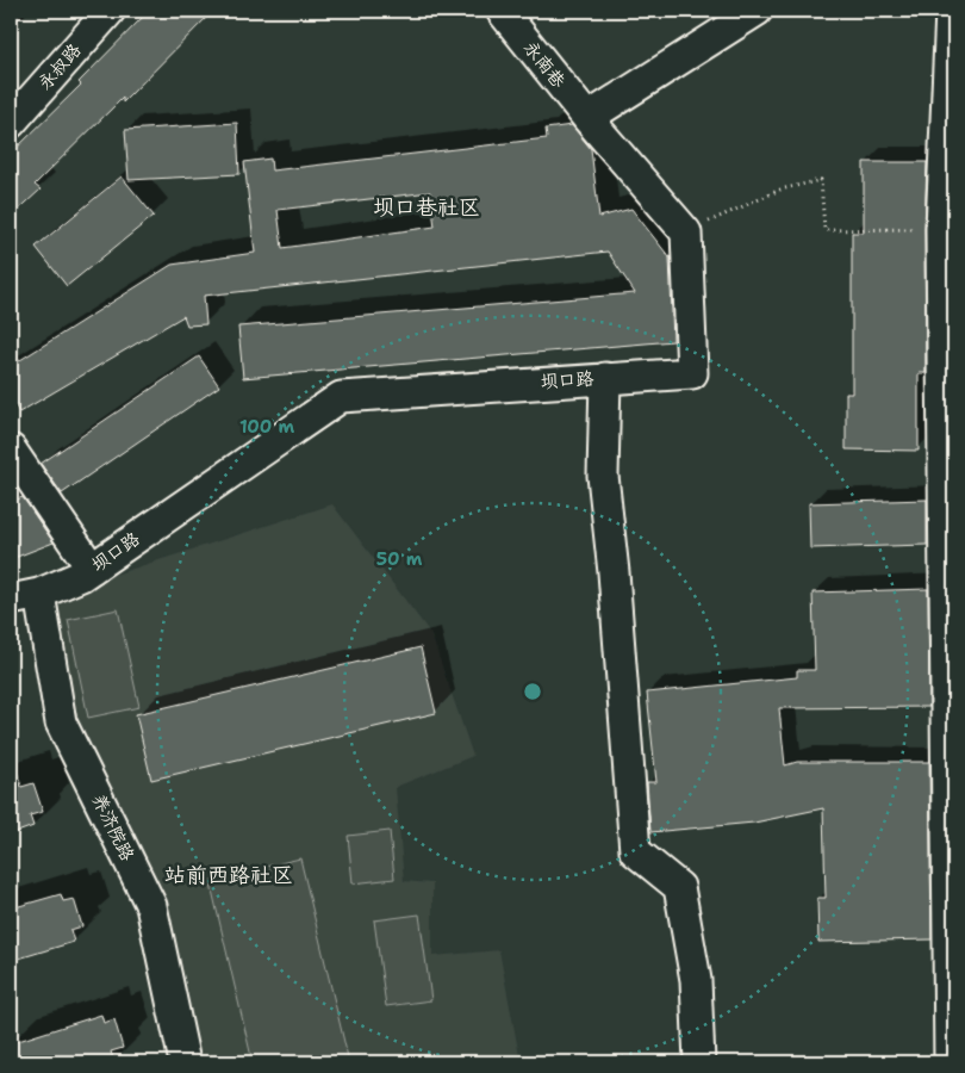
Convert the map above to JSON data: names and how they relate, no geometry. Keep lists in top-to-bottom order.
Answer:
{
  "streets": {
    "street": [
      "永南巷",
      "永叔路",
      "坝口路",
      "养济院路"
    ]
  },
  "crossings": [
    ["坝口路", "养济院路"]
  ],
  "districts": ["坝口巷社区", "站前西路社区"],
  "rings": ["100 m", "50 m"]
}
